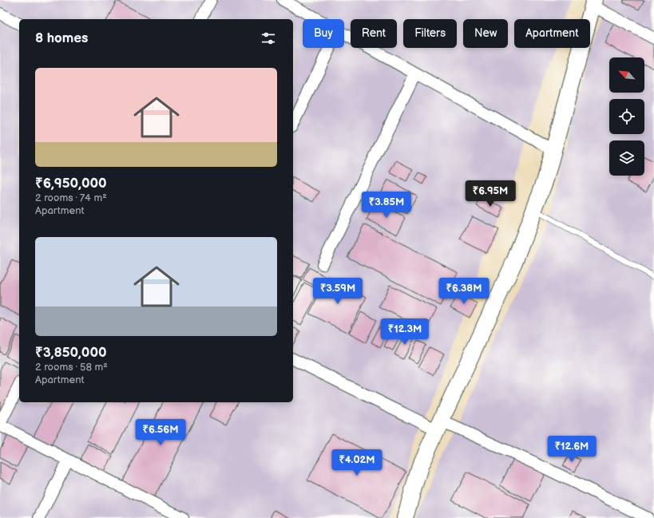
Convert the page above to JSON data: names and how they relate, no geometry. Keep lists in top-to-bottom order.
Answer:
{
  "north": "top left",
  "page": {
    "chip": [
      "Buy",
      "Rent",
      "Filters",
      "New",
      "Apartment"
    ],
    "heading": "8 homes",
    "list": [
      {
        "name": "₹6,950,000",
        "note": "2 rooms · 74 m² · Apartment"
      },
      {
        "name": "₹3,850,000",
        "note": "2 rooms · 58 m² · Apartment"
      }
    ],
    "price": [
      "₹6.95M",
      "₹3.85M",
      "₹3.59M",
      "₹6.38M",
      "₹12.3M",
      "₹6.56M",
      "₹12.6M",
      "₹4.02M"
    ]
  }
}
